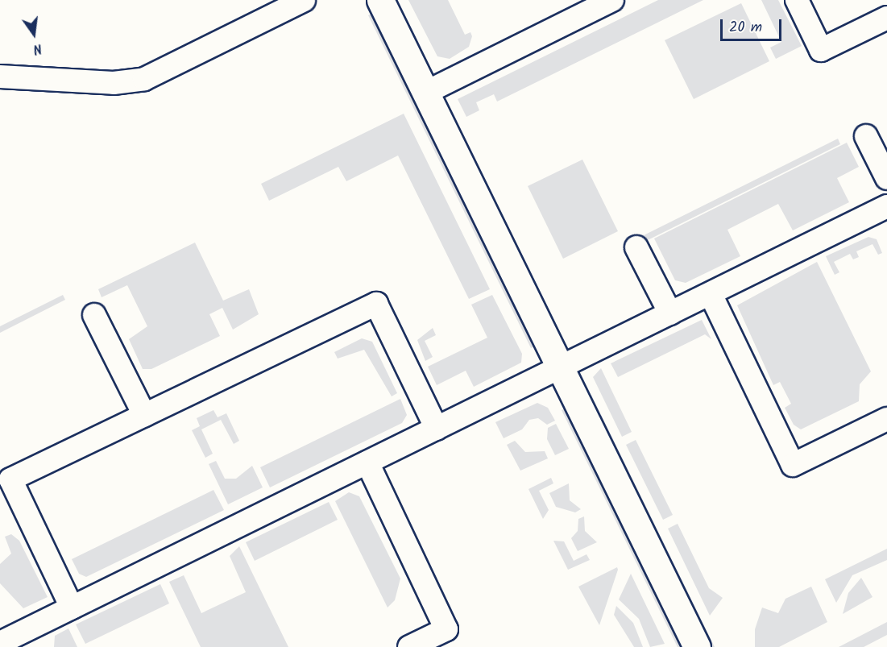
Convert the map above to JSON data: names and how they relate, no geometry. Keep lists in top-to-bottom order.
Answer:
{
  "scale_bar": "20 m",
  "north": "bottom"
}
